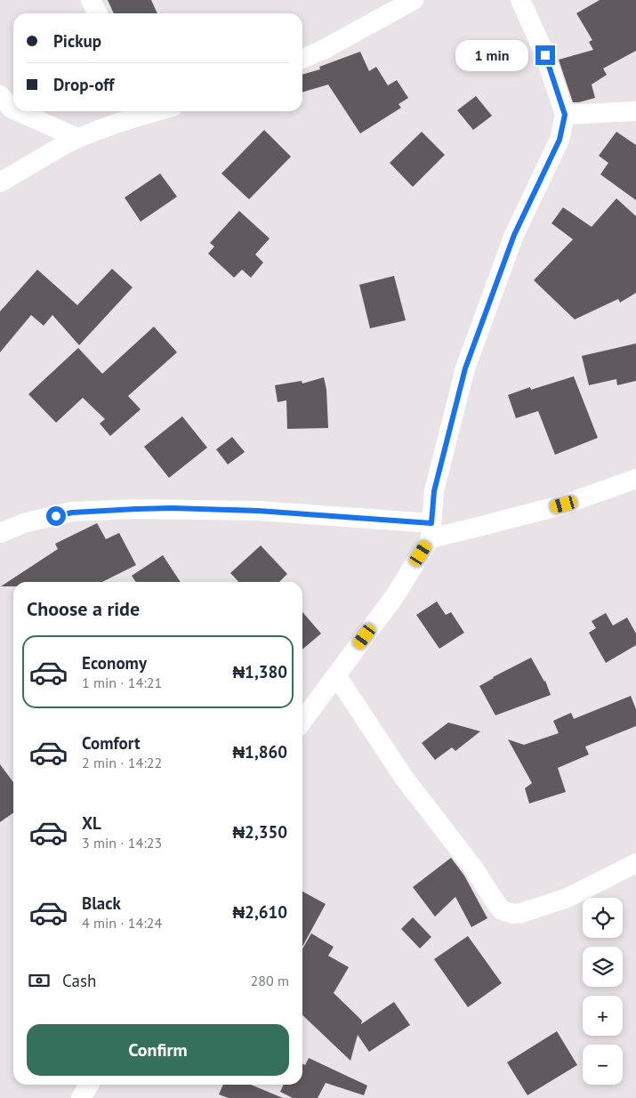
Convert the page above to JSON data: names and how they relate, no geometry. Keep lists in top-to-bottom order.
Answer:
{
  "page": {
    "banner": ["Pickup", "Drop-off"],
    "bubble": "1 min",
    "heading": "Choose a ride",
    "list": [
      {
        "name": "Economy",
        "note": "1 min · 14:21",
        "value": "₦1,380"
      },
      {
        "name": "Comfort",
        "note": "2 min · 14:22",
        "value": "₦1,860"
      },
      {
        "name": "XL",
        "note": "3 min · 14:23",
        "value": "₦2,350"
      },
      {
        "name": "Black",
        "note": "4 min · 14:24",
        "value": "₦2,610"
      }
    ],
    "map_buttons": ["+", "−"],
    "pay": ["Cash", "280 m"],
    "buttons": "Confirm"
  }
}
